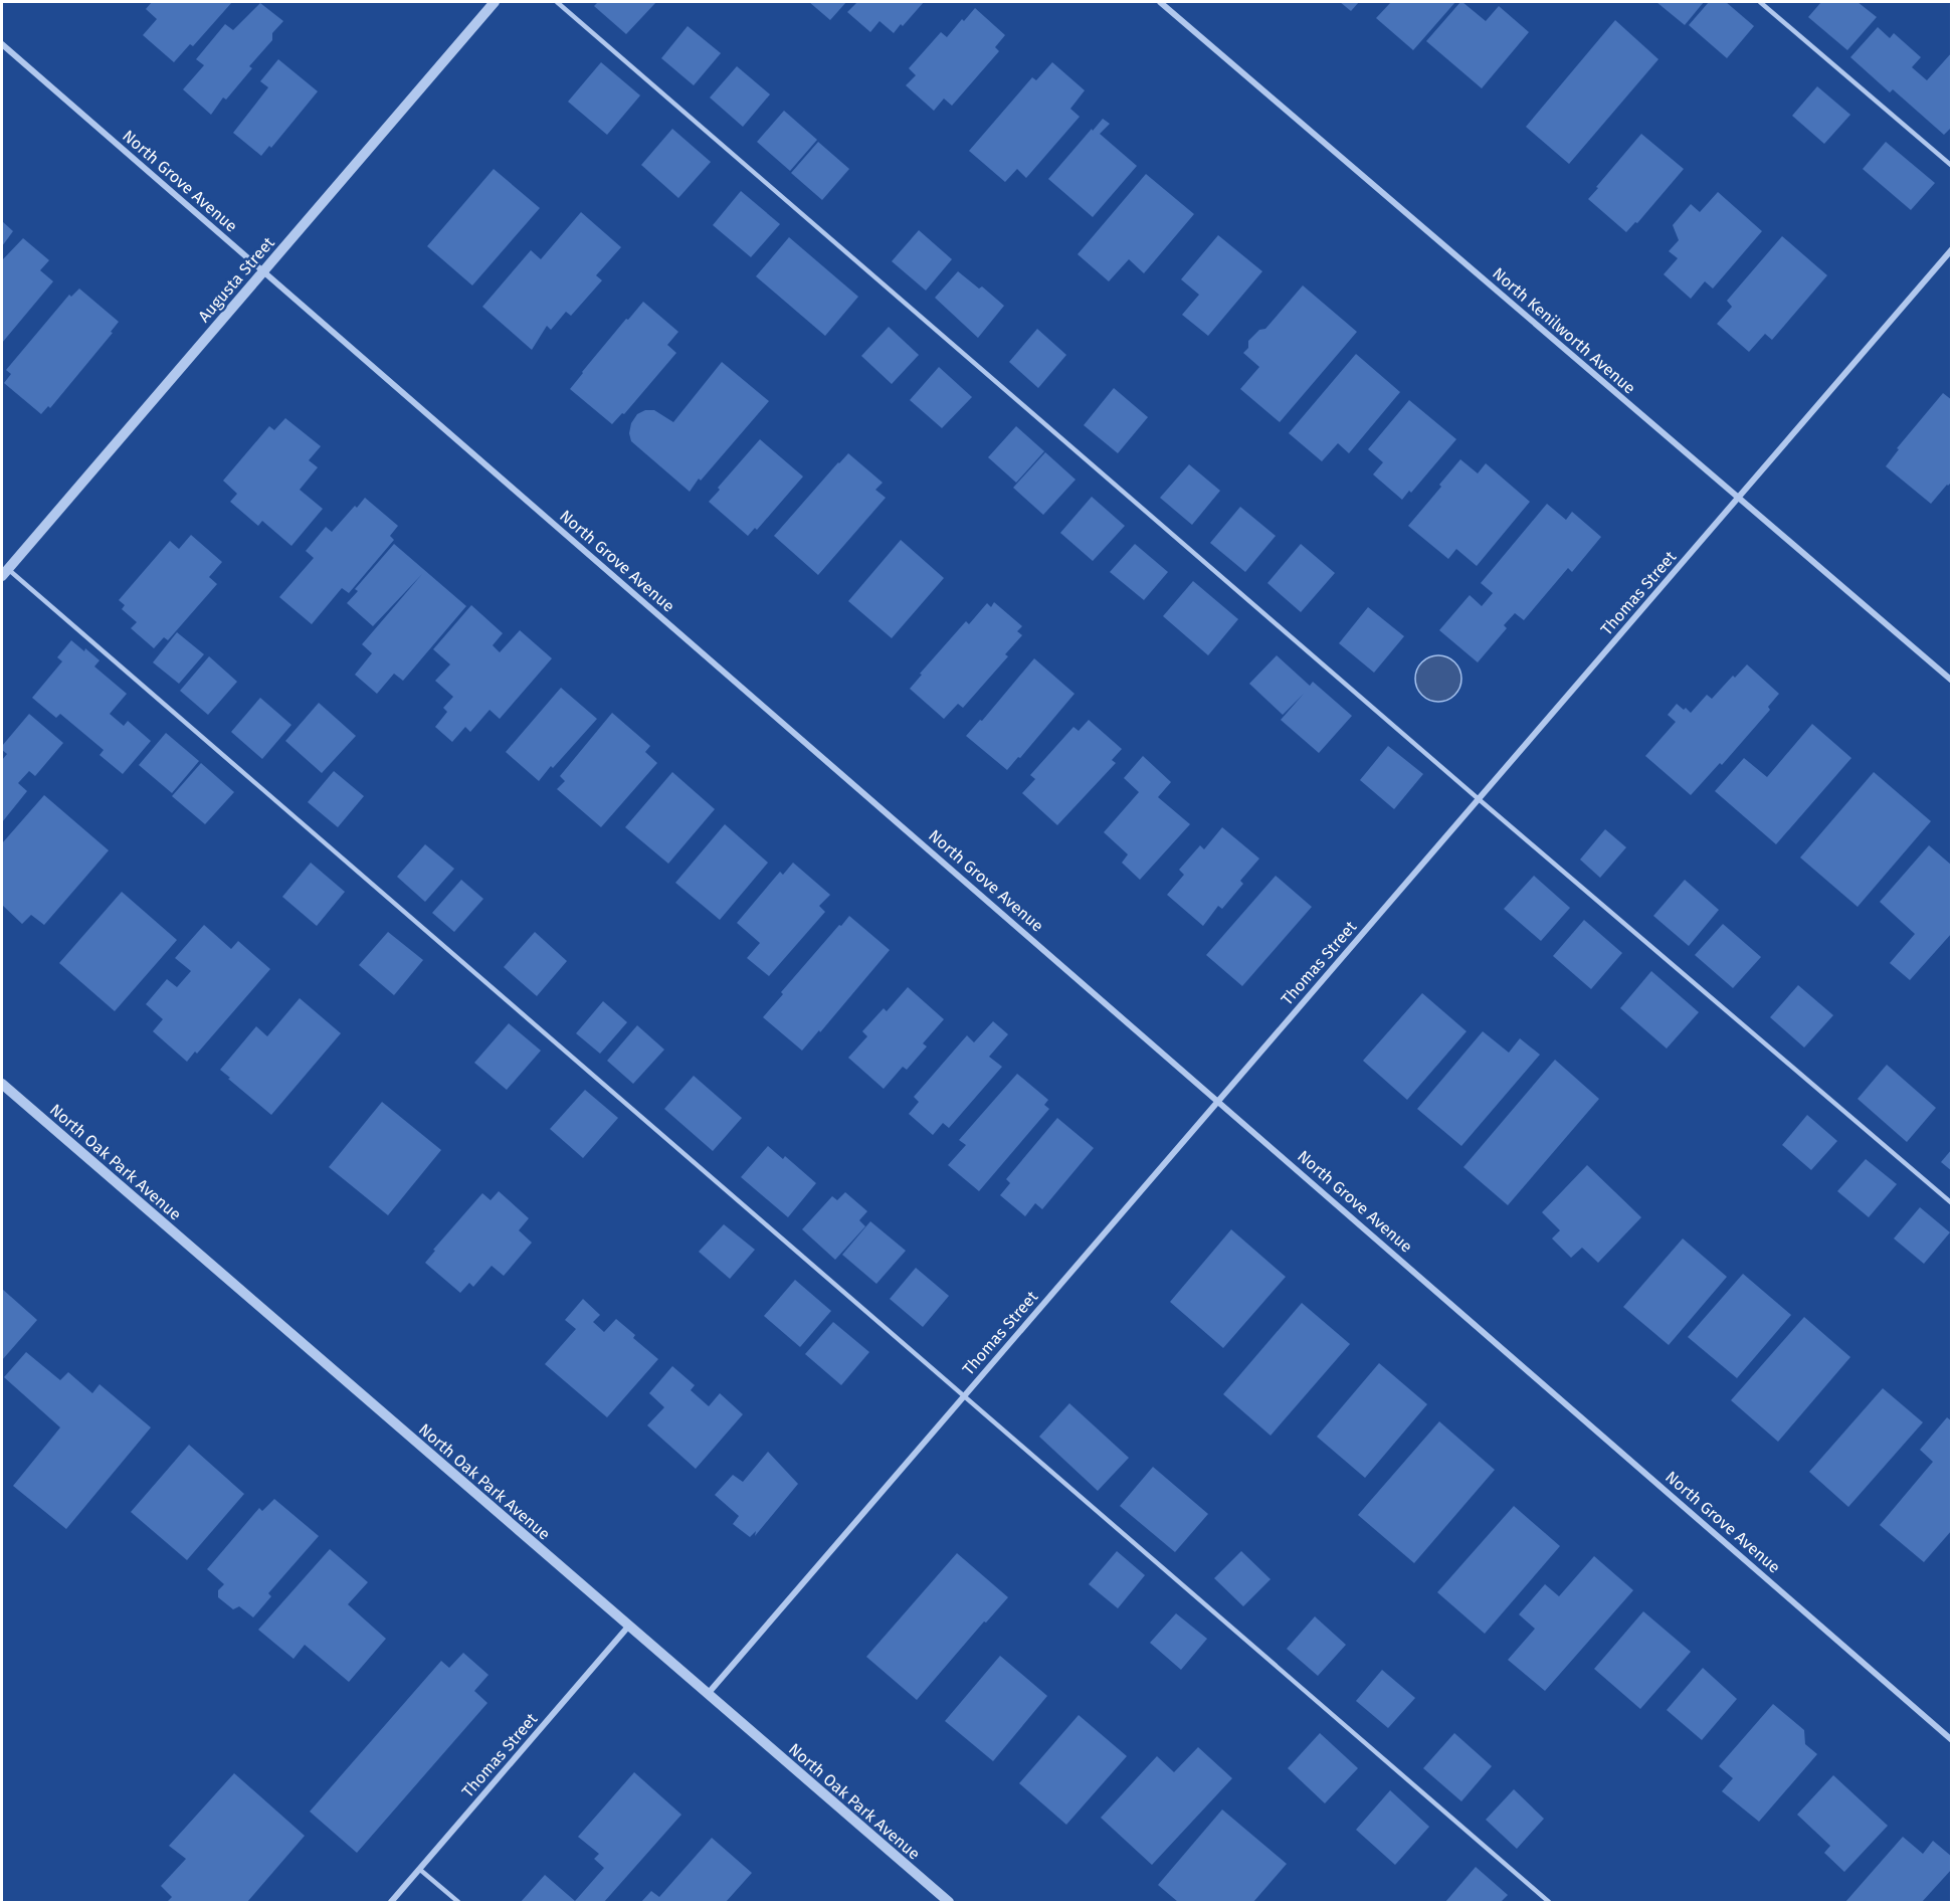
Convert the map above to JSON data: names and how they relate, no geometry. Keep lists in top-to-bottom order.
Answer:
{
  "streets": {
    "street": [
      "North Grove Avenue",
      "Augusta Street",
      "North Kenilworth Avenue",
      "Thomas Street",
      "North Oak Park Avenue"
    ]
  },
  "crossings": [
    ["North Grove Avenue", "Augusta Street"],
    ["North Grove Avenue", "Thomas Street"],
    ["North Kenilworth Avenue", "Thomas Street"],
    ["Thomas Street", "North Oak Park Avenue"]
  ]
}
